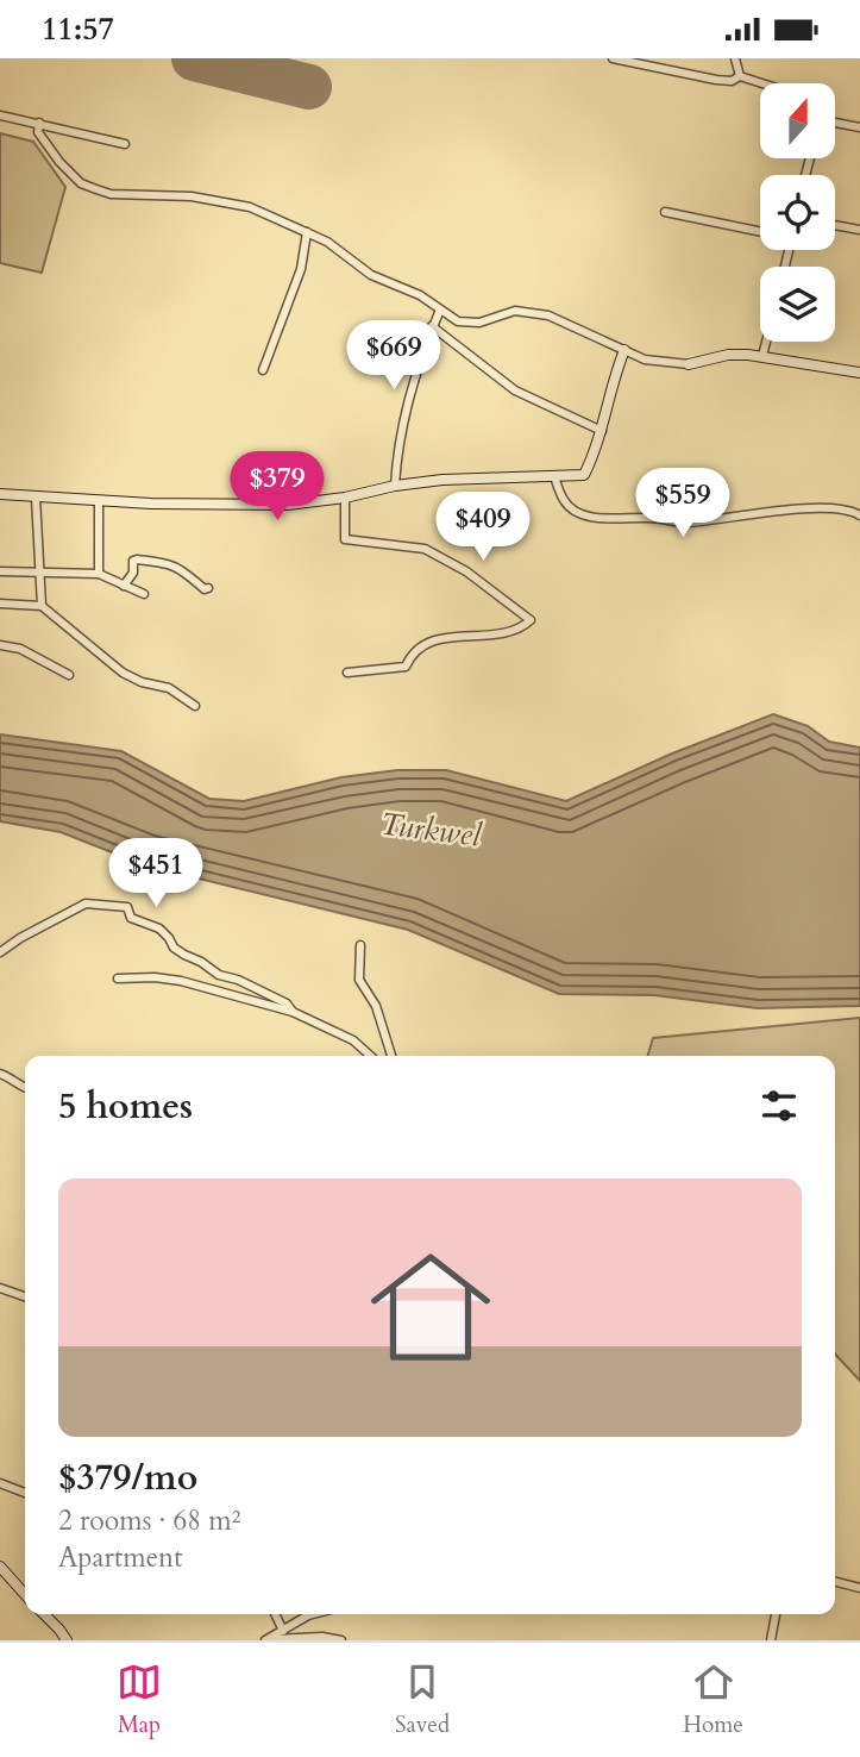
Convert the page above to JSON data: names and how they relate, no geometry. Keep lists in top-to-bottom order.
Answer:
{
  "water": ["Turkwel"],
  "north": "top",
  "page": {
    "status": "11:57",
    "price": [
      "$669",
      "$379",
      "$559",
      "$409",
      "$451"
    ],
    "heading": "5 homes",
    "list": [
      {
        "name": "$379/mo",
        "note": "2 rooms · 68 m² · Apartment"
      }
    ],
    "tabs": ["Map", "Saved", "Home"]
  }
}
